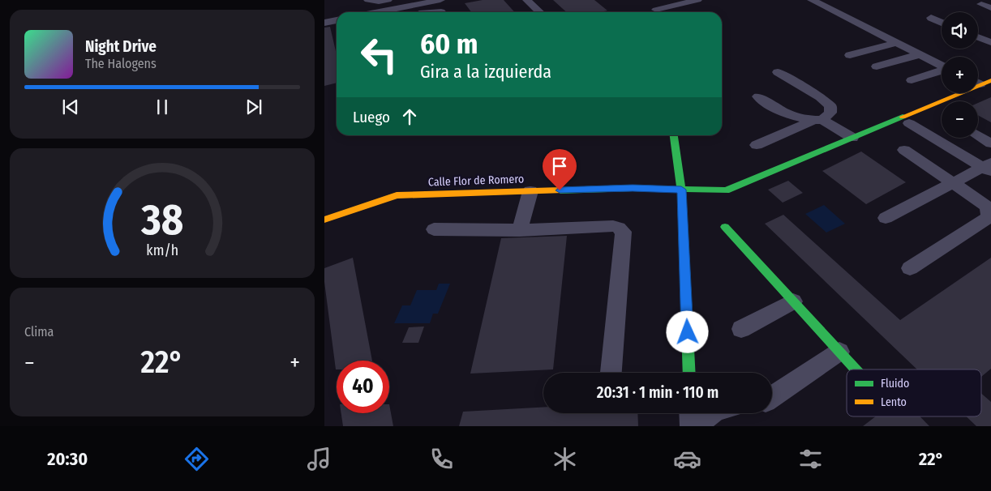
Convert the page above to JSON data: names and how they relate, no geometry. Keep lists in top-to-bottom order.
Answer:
{
  "streets": {
    "street": ["Calle Flor de Romero"]
  },
  "legend": ["Fluido", "Lento"],
  "page": {
    "map_buttons": ["+", "−"],
    "turn": ["60 m", "Gira a la izquierda"],
    "song": ["Night Drive", "The Halogens"],
    "then": "Luego",
    "tile": "Clima",
    "heat": ["−", "22°", "+"],
    "limit": "40",
    "trip": "20:31 · 1 min · 110 m",
    "tabs": ["20:30", "22°"],
    "gauge": ["38", "km/h"]
  }
}
